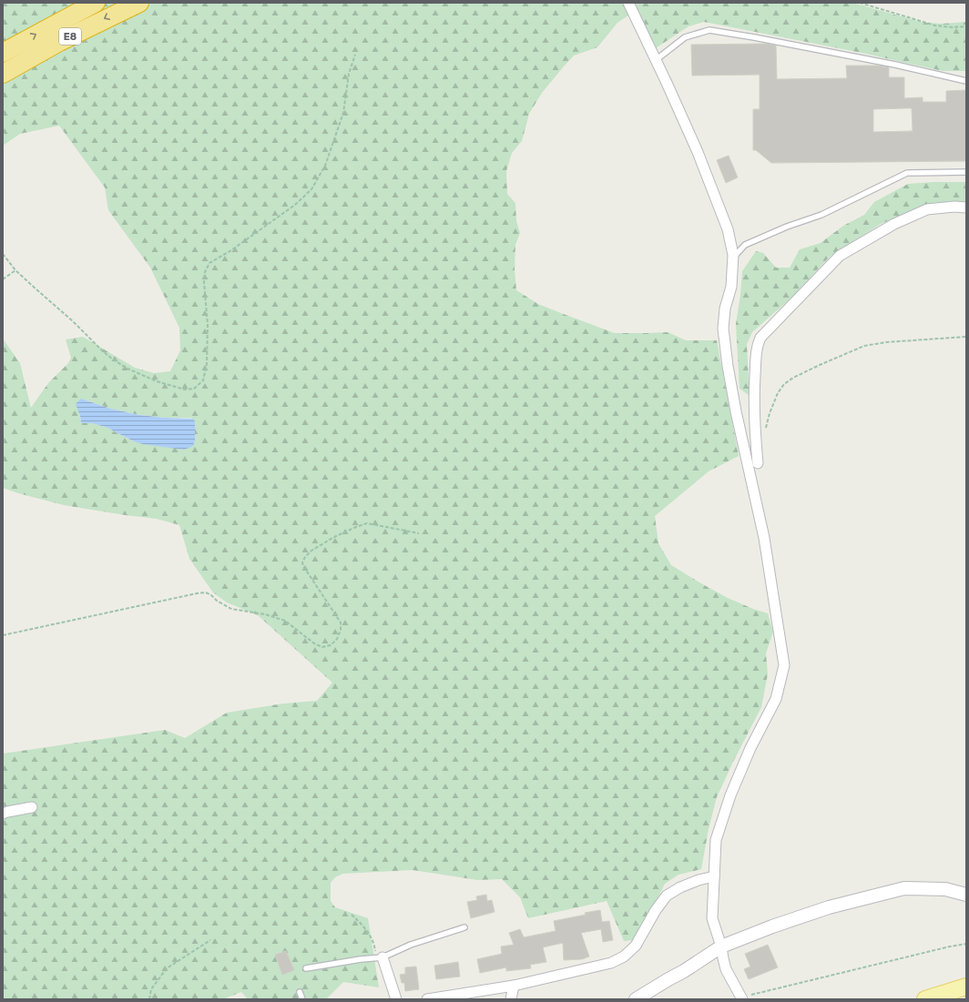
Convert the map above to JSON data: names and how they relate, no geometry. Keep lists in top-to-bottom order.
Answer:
{
  "streets": {
    "highway": ["E8"]
  }
}
